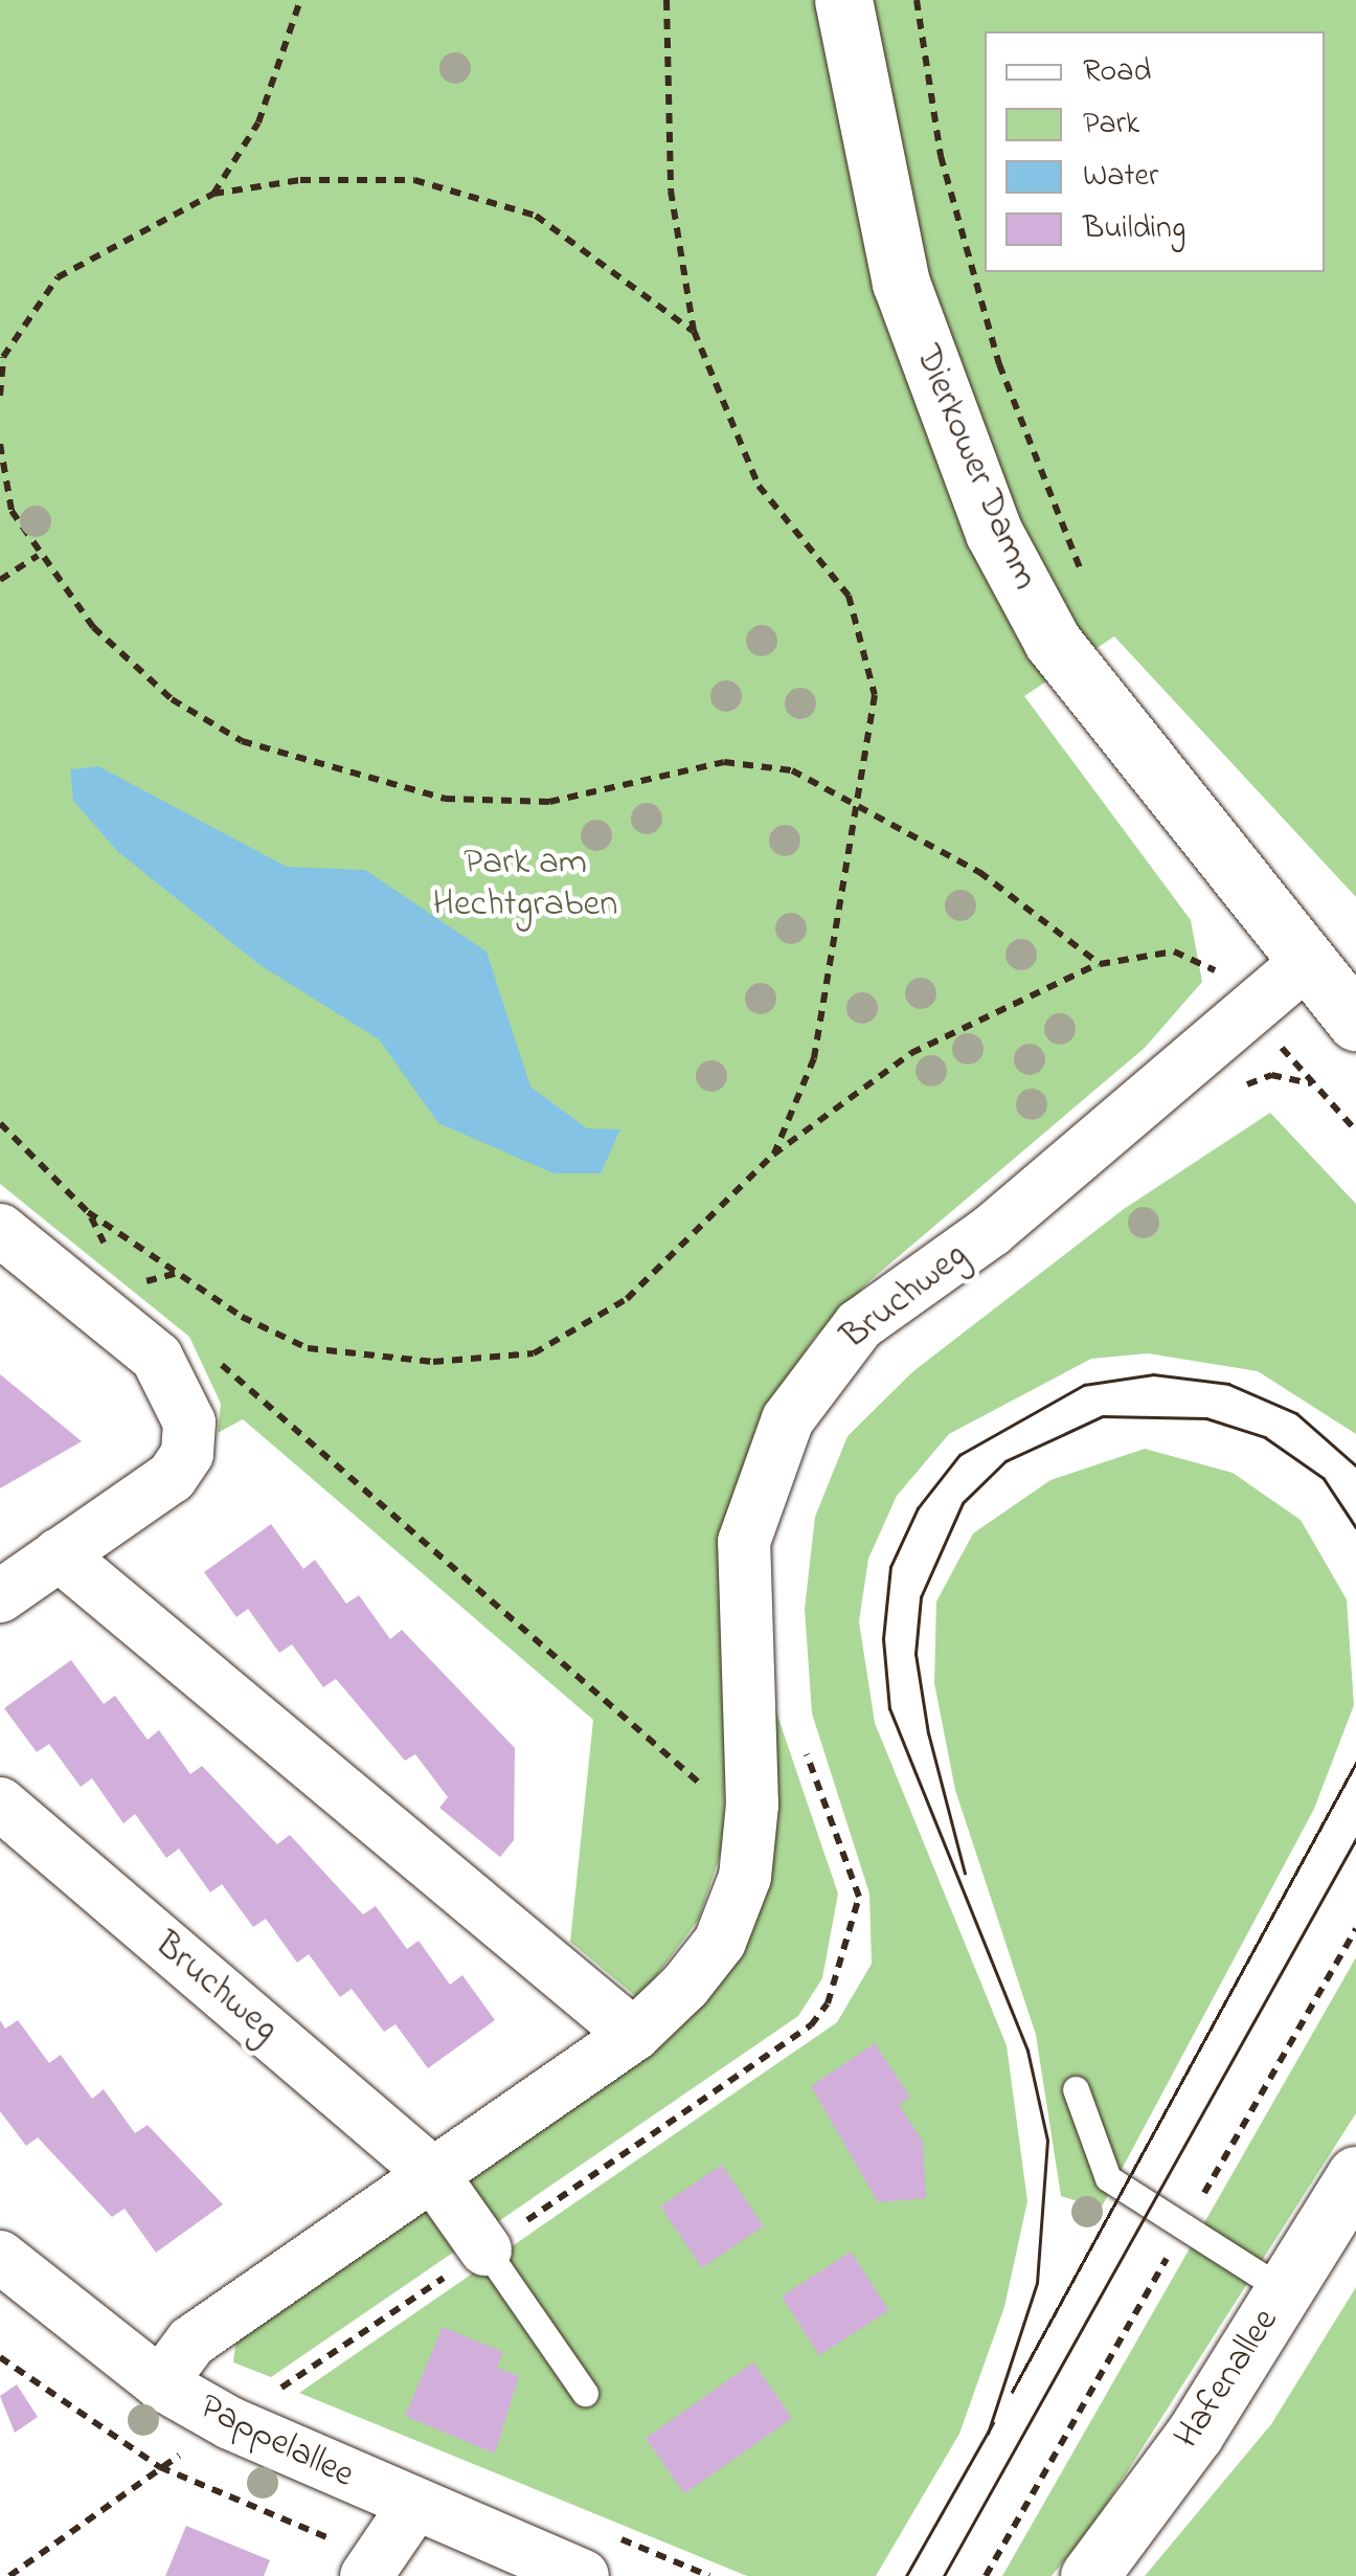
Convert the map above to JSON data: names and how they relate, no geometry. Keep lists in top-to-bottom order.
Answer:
{
  "streets": {
    "street": [
      "Dierkower Damm",
      "Bruchweg",
      "Hafenallee",
      "Pappelallee"
    ]
  },
  "crossings": [
    ["Dierkower Damm", "Bruchweg"],
    ["Bruchweg", "Pappelallee"]
  ],
  "parks": ["Park am Hechtgraben"],
  "legend": [
    "Road",
    "Park",
    "Water",
    "Building"
  ]
}
